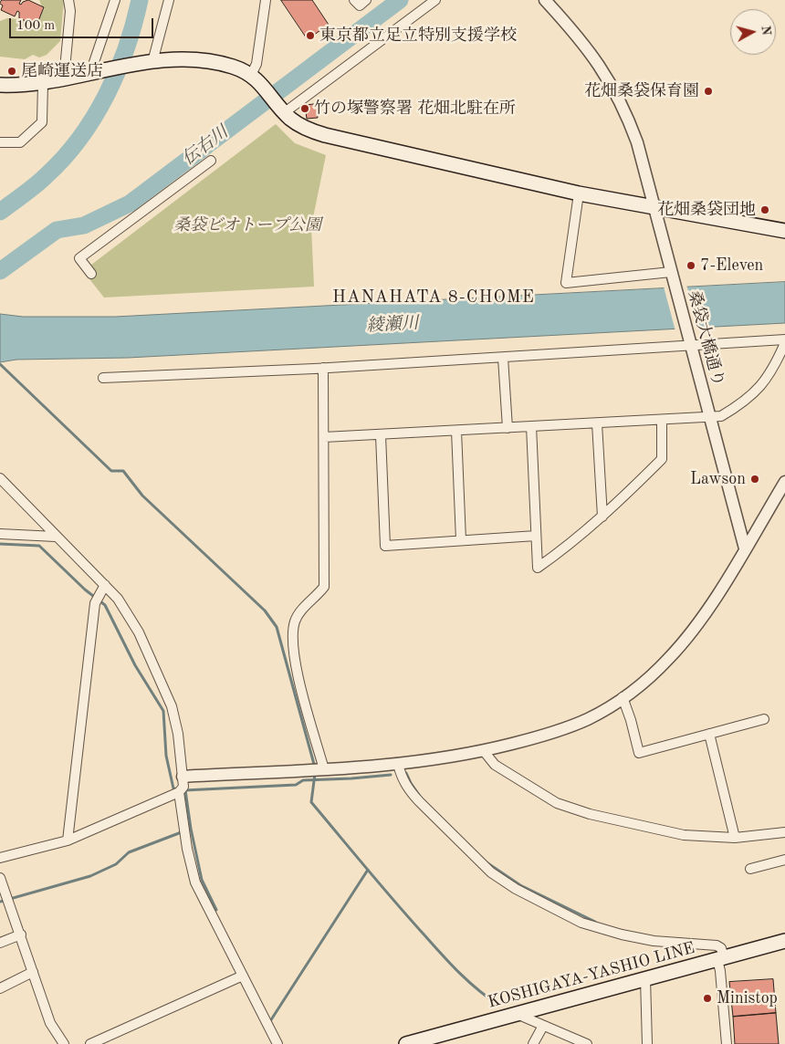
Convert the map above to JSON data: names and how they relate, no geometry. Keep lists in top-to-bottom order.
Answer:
{
  "streets": {
    "main road": ["KOSHIGAYA-YASHIO LINE"],
    "street": ["桑袋大橋通り"]
  },
  "districts": ["HANAHATA 8-CHOME"],
  "water": ["伝右川", "綾瀬川"],
  "parks": ["桑袋ビオトープ公園"],
  "places": [
    "東京都立足立特別支援学校",
    "尾崎運送店",
    "花畑桑袋保育園",
    "竹の塚警察署 花畑北駐在所",
    "花畑桑袋団地",
    "7-Eleven",
    "Lawson",
    "Ministop"
  ],
  "scale_bar": "100 m",
  "north": "right"
}
